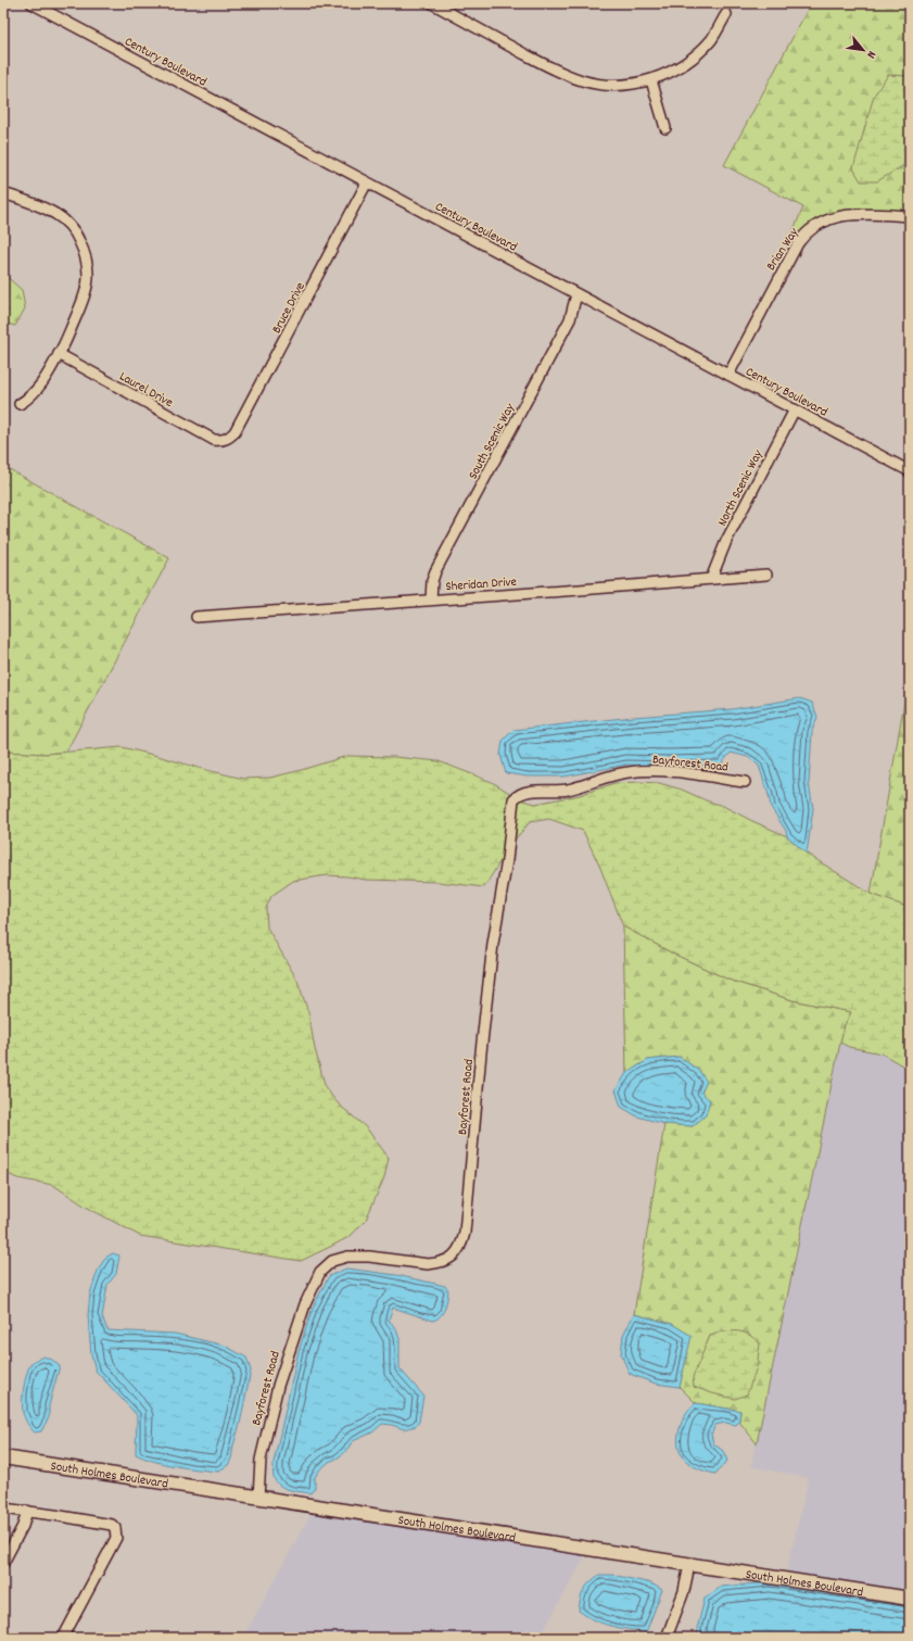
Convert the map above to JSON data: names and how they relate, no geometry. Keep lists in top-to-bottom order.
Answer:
{
  "streets": {
    "main road": ["South Holmes Boulevard"],
    "street": [
      "Century Boulevard",
      "Brian Way",
      "Bruce Drive",
      "Laurel Drive",
      "South Scenic Way",
      "North Scenic Way",
      "Sheridan Drive",
      "Bayforest Road"
    ]
  },
  "crossings": [
    ["Century Boulevard", "Brian Way"],
    ["Century Boulevard", "Bruce Drive"],
    ["Century Boulevard", "South Scenic Way"],
    ["Century Boulevard", "North Scenic Way"],
    ["Bruce Drive", "Laurel Drive"],
    ["South Scenic Way", "Sheridan Drive"],
    ["North Scenic Way", "Sheridan Drive"],
    ["Bayforest Road", "South Holmes Boulevard"]
  ],
  "north": "bottom right"
}
